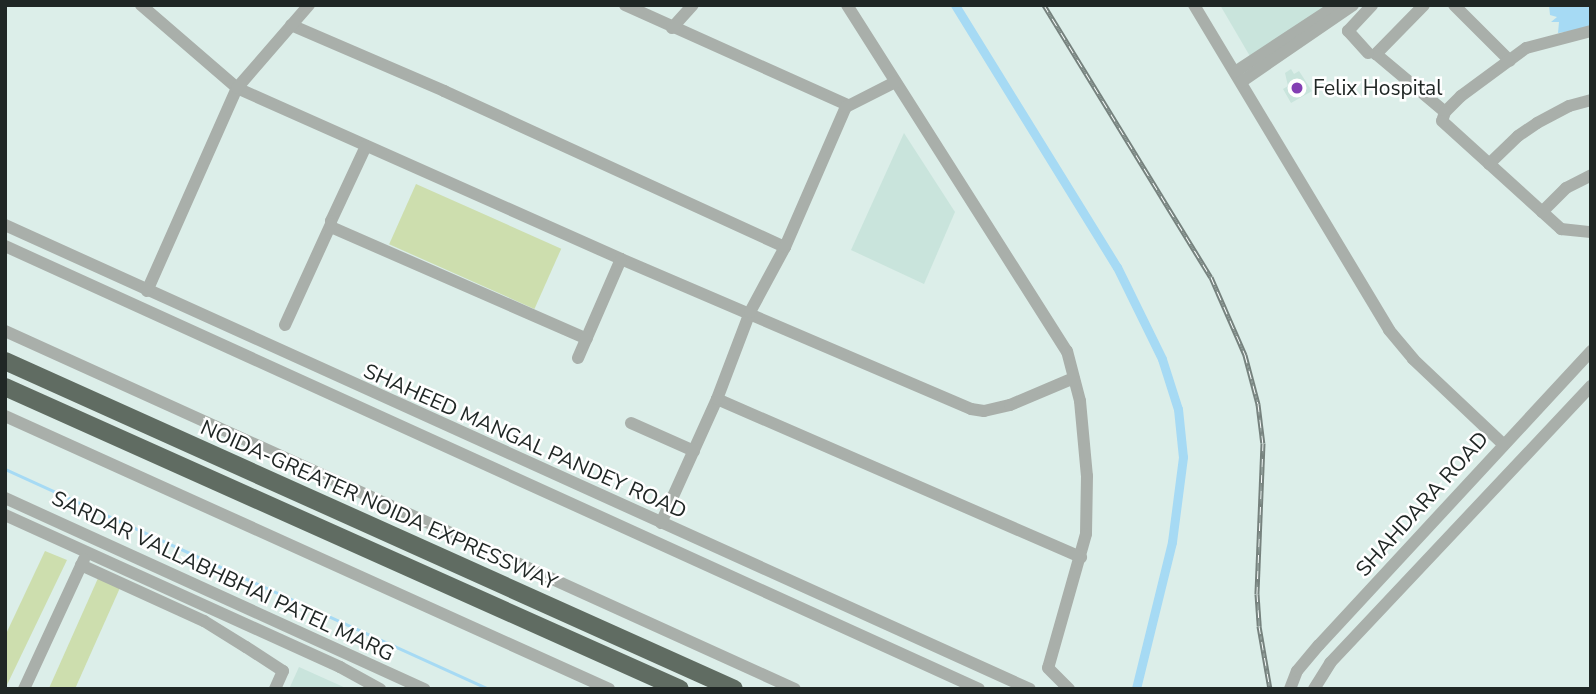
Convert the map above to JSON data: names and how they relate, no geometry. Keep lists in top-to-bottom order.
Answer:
{
  "streets": {
    "highway": ["NOIDA-GREATER NOIDA EXPRESSWAY"],
    "street": ["SHAHEED MANGAL PANDEY ROAD", "SHAHDARA ROAD", "SARDAR VALLABHBHAI PATEL MARG"]
  },
  "places": ["Felix Hospital"]
}
